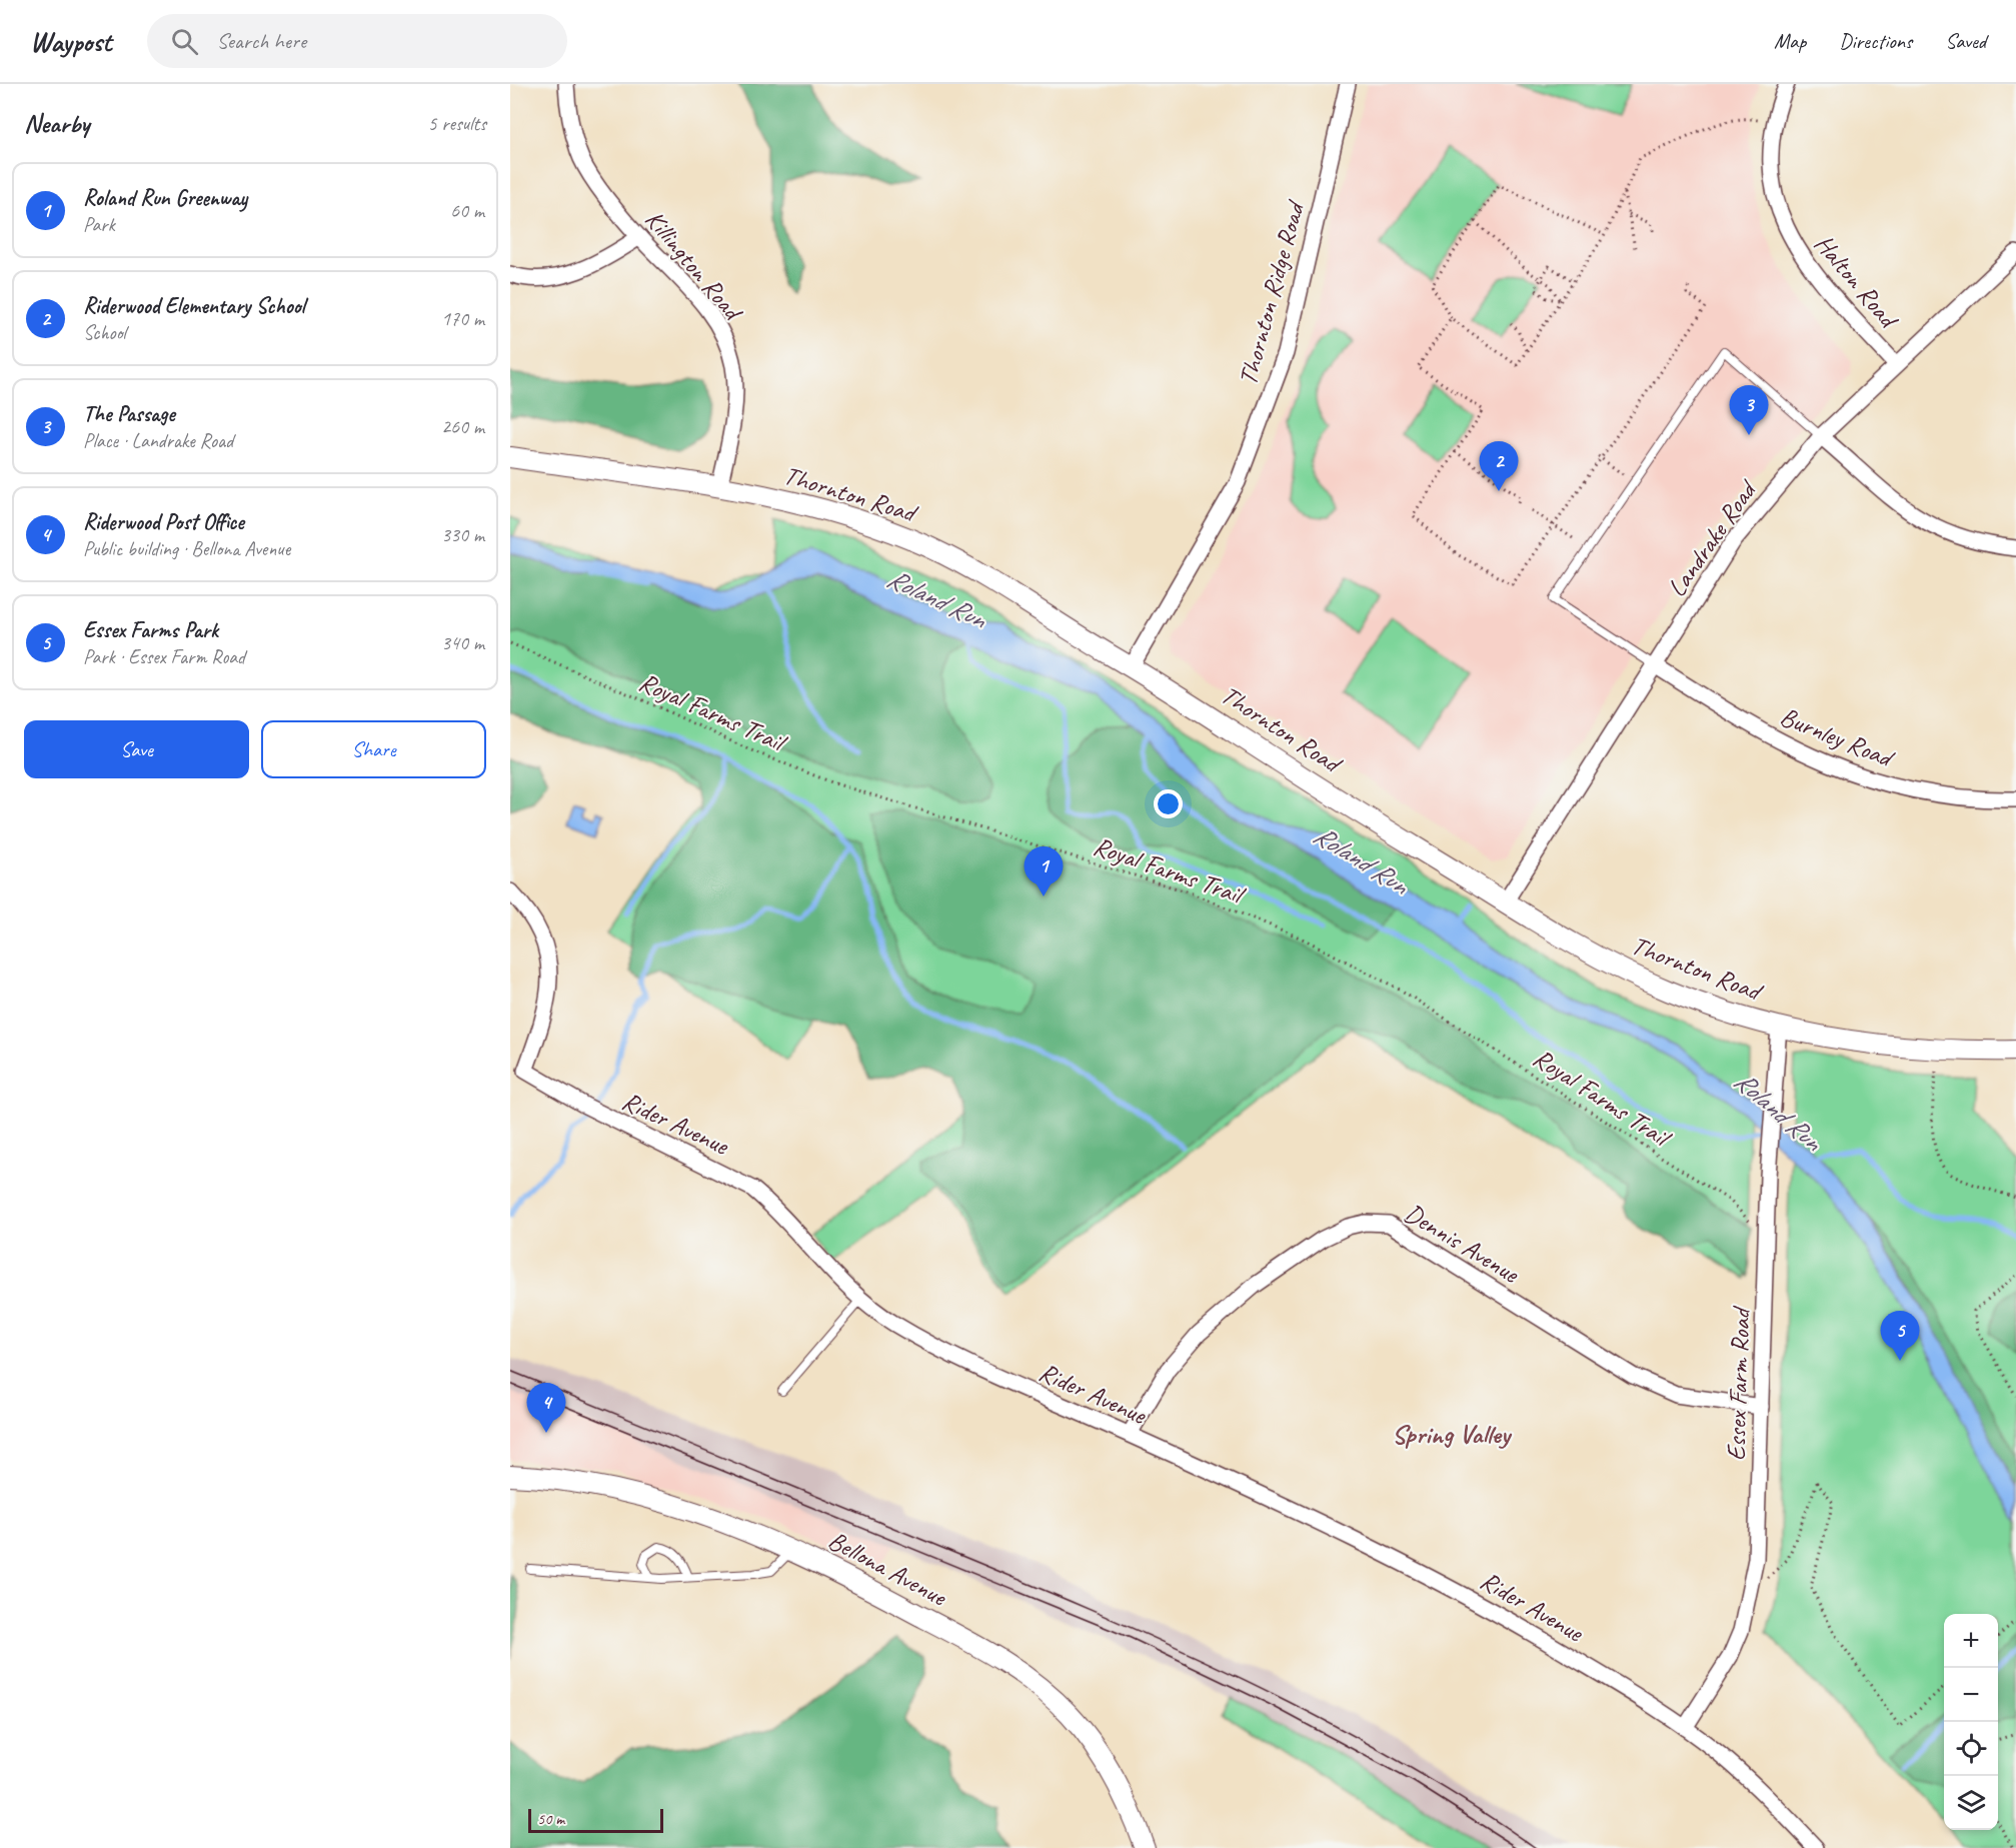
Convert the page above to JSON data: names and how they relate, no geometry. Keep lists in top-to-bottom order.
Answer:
{
  "streets": {
    "street": [
      "Killington Road",
      "Halton Road",
      "Thornton Ridge Road",
      "Thornton Road",
      "Landrake Road",
      "Burnley Road",
      "Rider Avenue",
      "Dennis Avenue",
      "Essex Farm Road",
      "Bellona Avenue"
    ],
    "path": ["Royal Farms Trail"]
  },
  "crossings": [
    ["Killington Road", "Thornton Road"],
    ["Halton Road", "Landrake Road"],
    ["Thornton Ridge Road", "Thornton Road"],
    ["Thornton Road", "Landrake Road"],
    ["Thornton Road", "Essex Farm Road"],
    ["Landrake Road", "Burnley Road"],
    ["Royal Farms Trail", "Essex Farm Road"],
    ["Rider Avenue", "Dennis Avenue"],
    ["Rider Avenue", "Essex Farm Road"],
    ["Dennis Avenue", "Essex Farm Road"]
  ],
  "districts": ["Spring Valley"],
  "water": ["Roland Run"],
  "scale_bar": "50 m",
  "page": {
    "header": "Waypost",
    "search": "Search here",
    "nav": ["Map", "Directions", "Saved"],
    "heading": ["Nearby", "5 results"],
    "list": [
      {
        "mark": "1",
        "name": "Roland Run Greenway",
        "note": "Park",
        "value": "60 m"
      },
      {
        "mark": "2",
        "name": "Riderwood Elementary School",
        "note": "School",
        "value": "170 m"
      },
      {
        "mark": "3",
        "name": "The Passage",
        "note": "Place · Landrake Road",
        "value": "260 m"
      },
      {
        "mark": "4",
        "name": "Riderwood Post Office",
        "note": "Public building · Bellona Avenue",
        "value": "330 m"
      },
      {
        "mark": "5",
        "name": "Essex Farms Park",
        "note": "Park · Essex Farm Road",
        "value": "340 m"
      }
    ],
    "pins": [
      "3",
      "2",
      "1",
      "5",
      "4"
    ],
    "buttons": ["Save", "Share"],
    "map_buttons": ["+", "−"],
    "scale": "50 m"
  }
}
